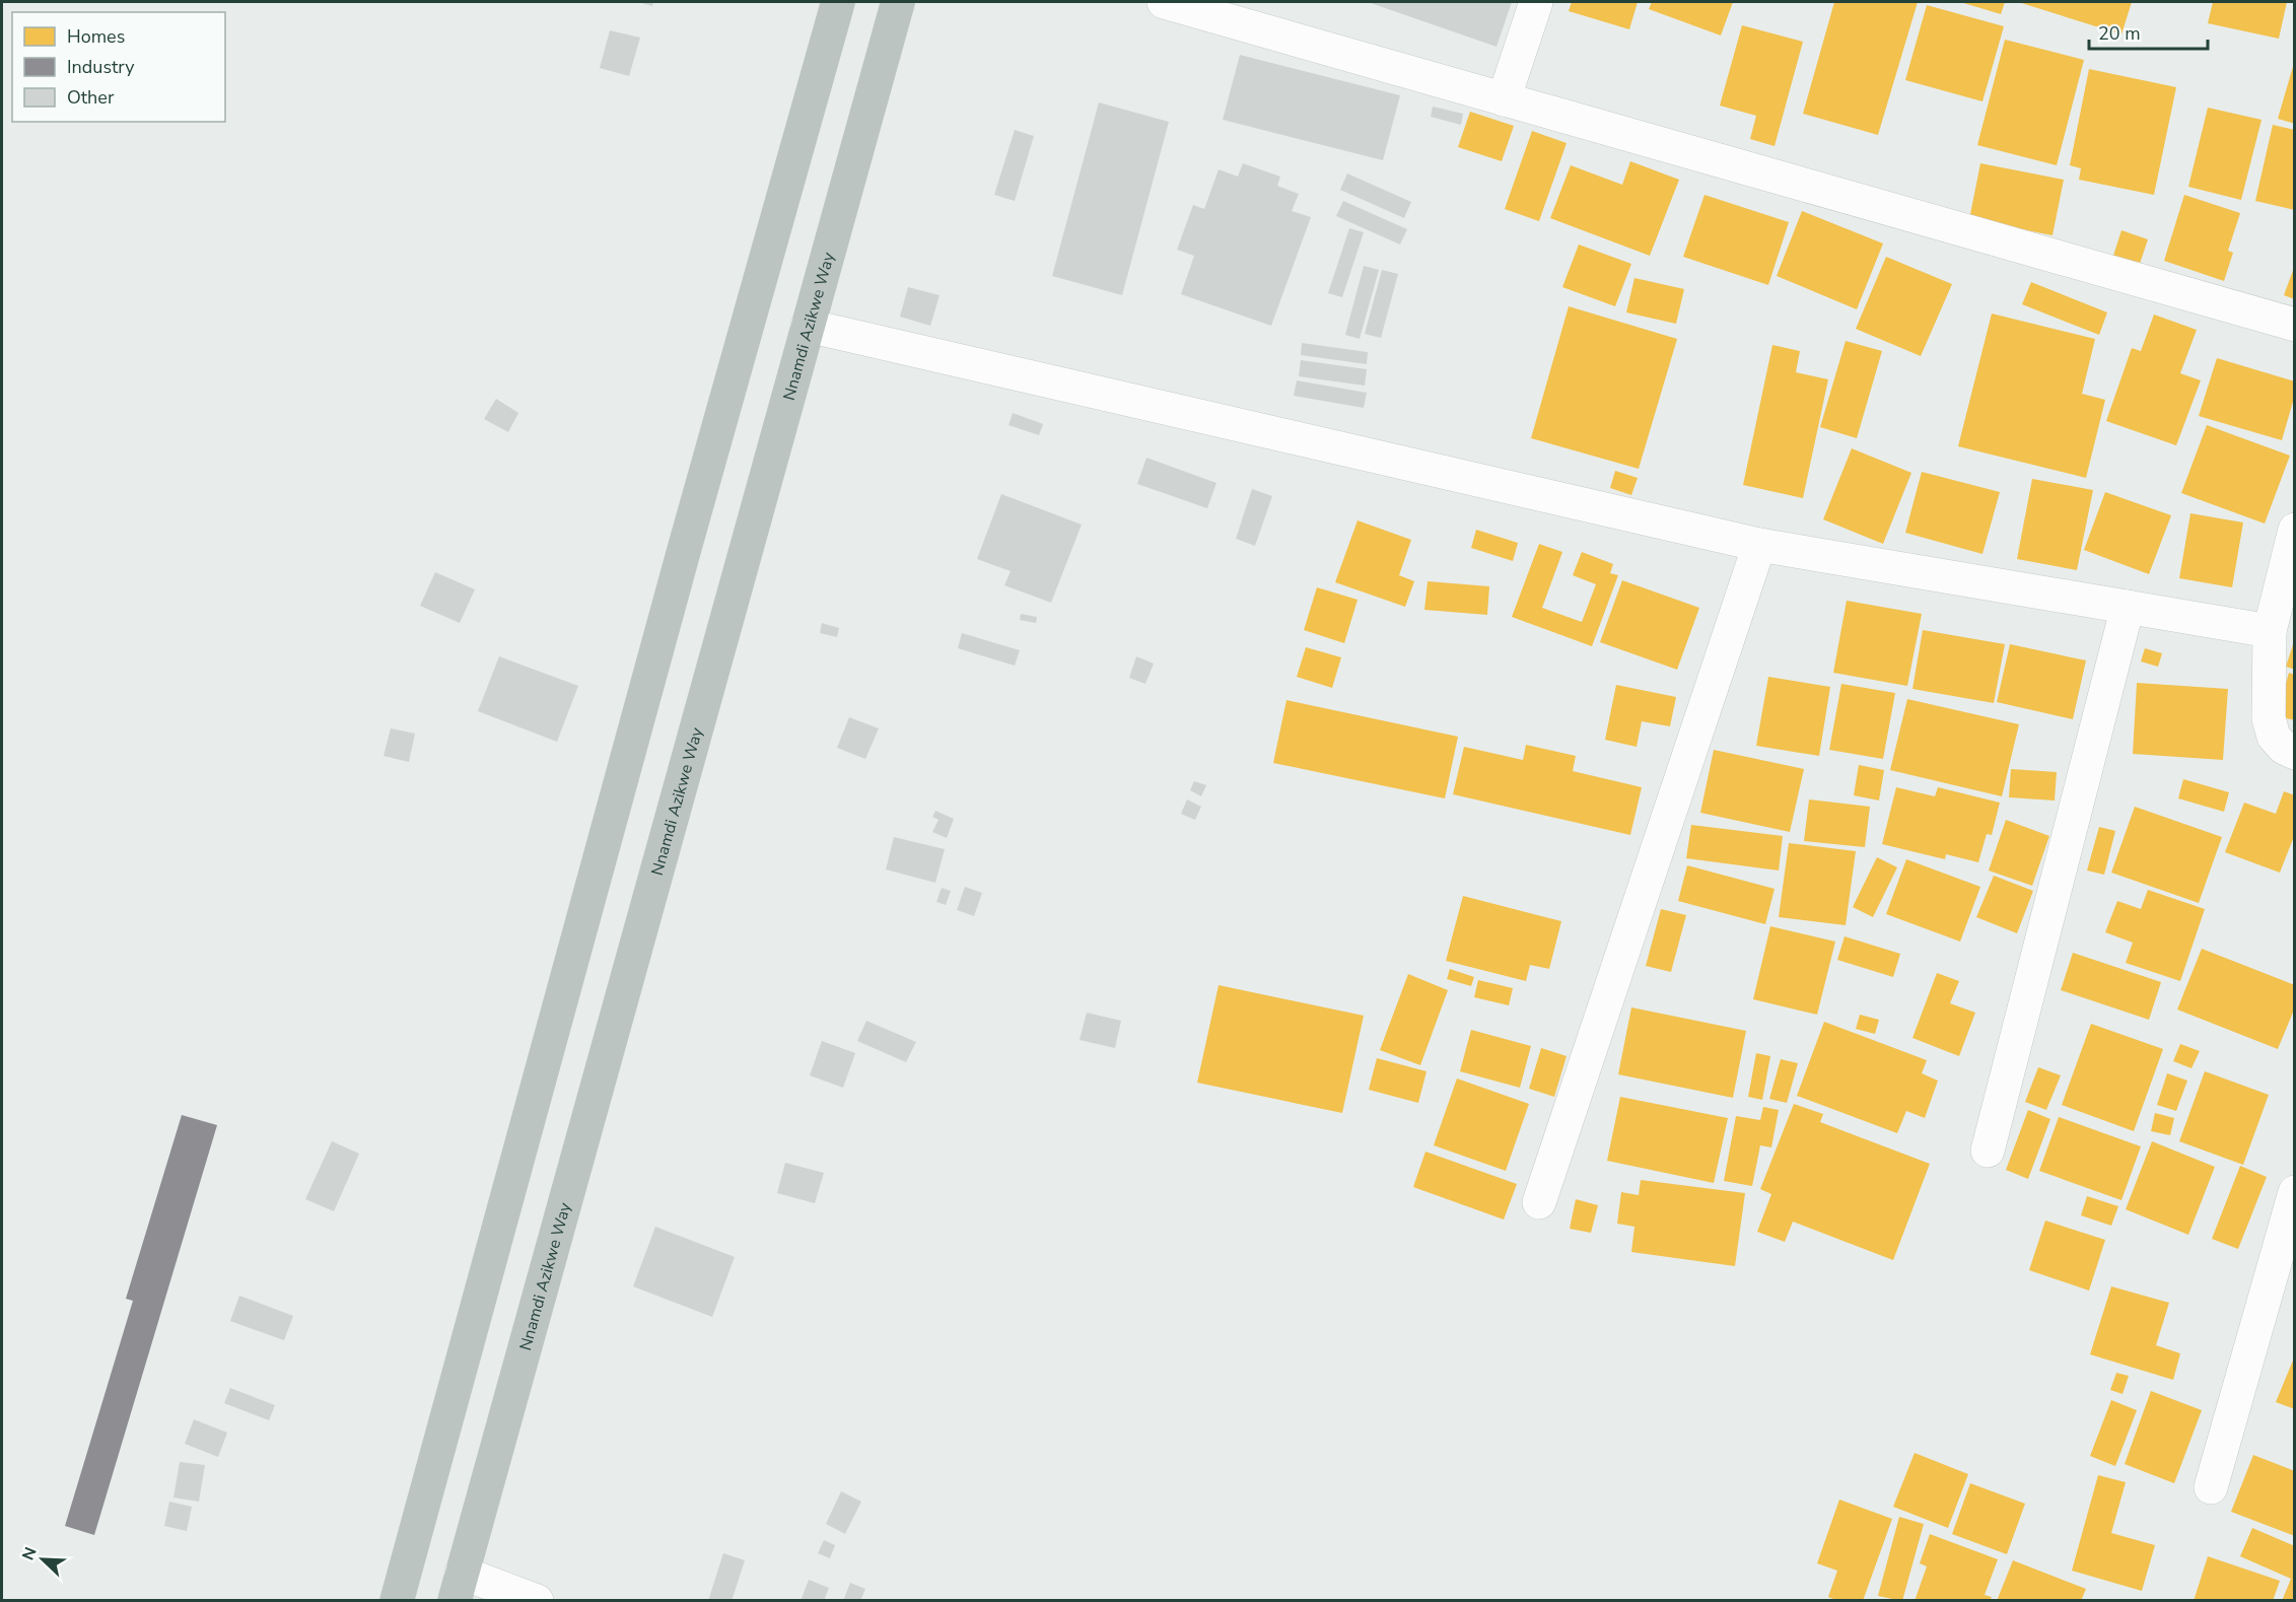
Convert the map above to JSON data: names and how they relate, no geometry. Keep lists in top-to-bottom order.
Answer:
{
  "streets": {
    "highway": ["Nnamdi Azikwe Way"]
  },
  "legend": ["Homes", "Industry", "Other"],
  "scale_bar": "20 m",
  "north": "top left"
}
